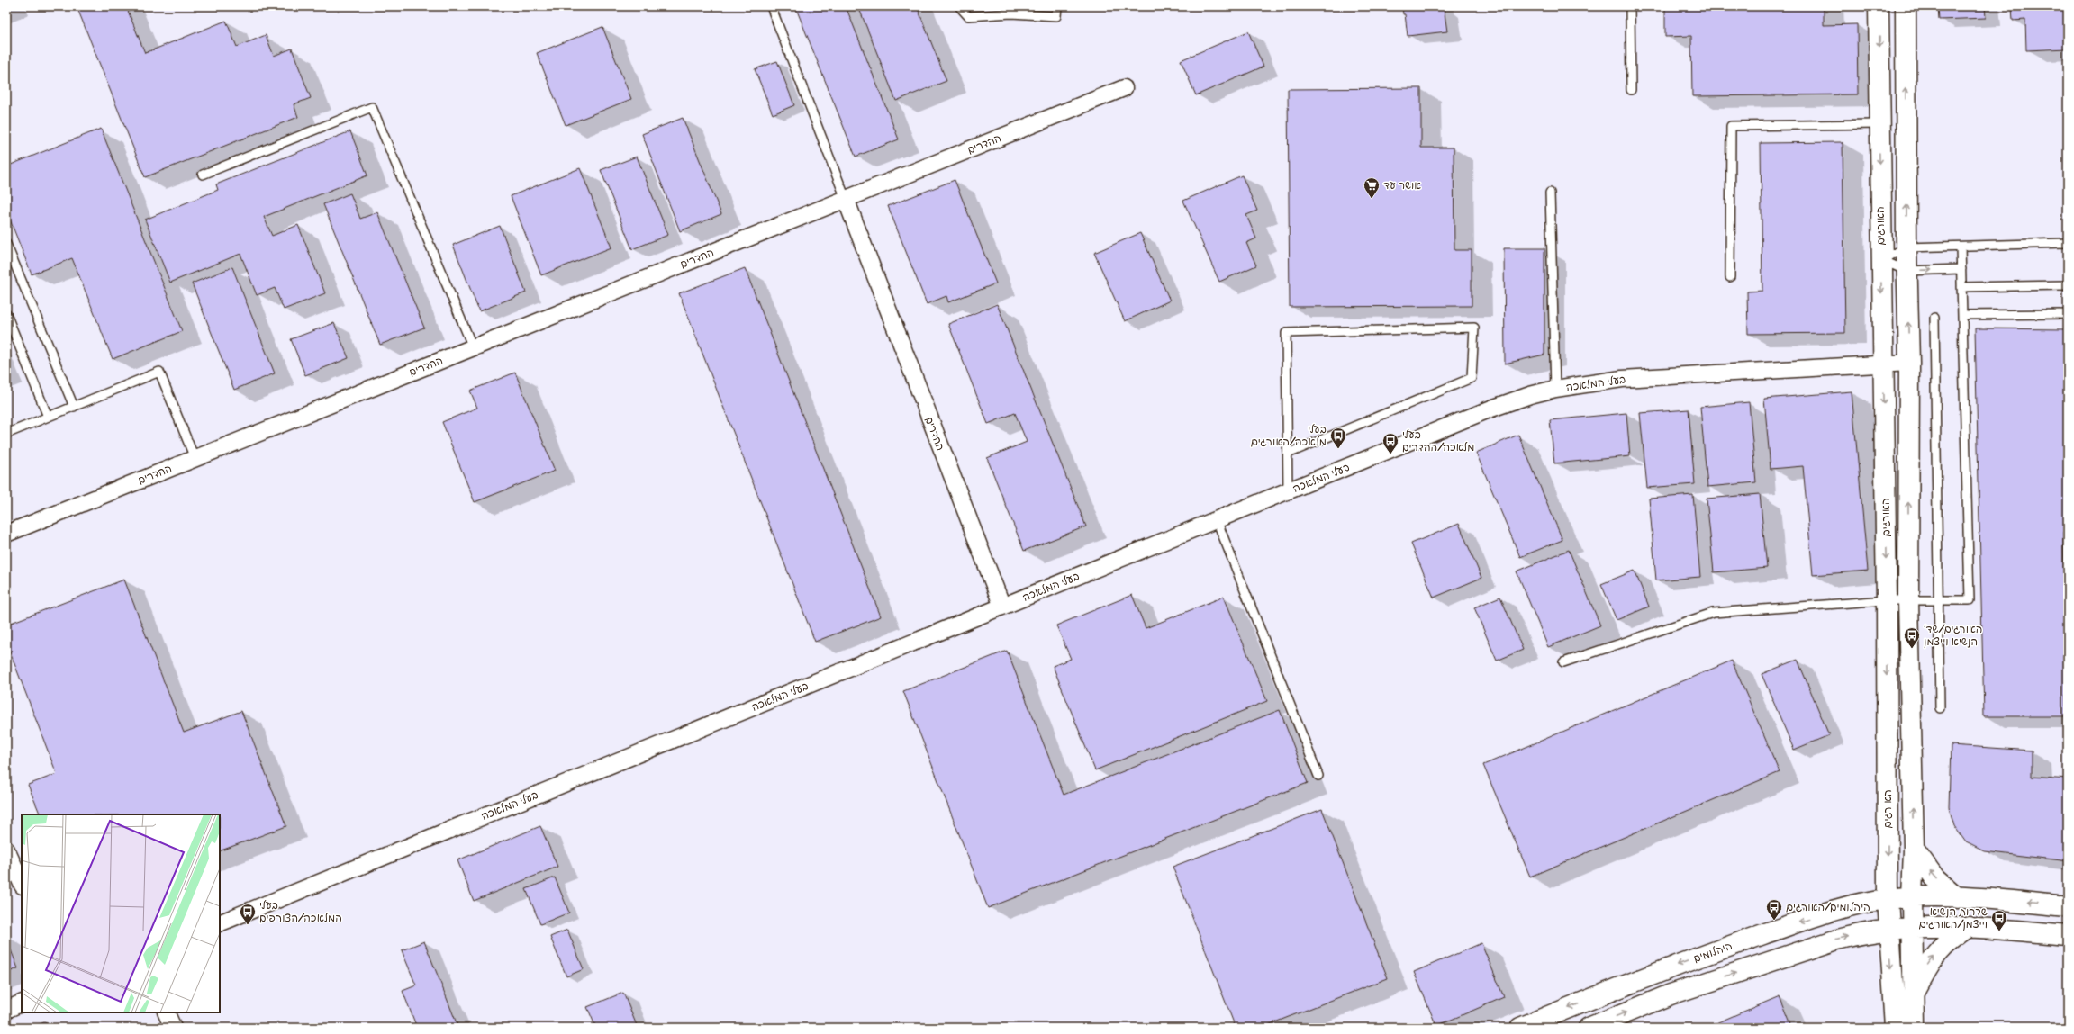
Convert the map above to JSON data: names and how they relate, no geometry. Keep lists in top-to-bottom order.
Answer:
{
  "streets": {
    "street": [
      "ההדרים",
      "האורגים",
      "בעלי המלאכה",
      "היהלומים"
    ]
  },
  "crossings": [
    ["ההדרים", "בעלי המלאכה"],
    ["האורגים", "בעלי המלאכה"],
    ["האורגים", "היהלומים"]
  ],
  "places": {
    "supermarket": ["אושר עד"],
    "bus stop": [
      "בעלי מלאכה/האורגים",
      "בעלי מלאכה/ההדרים",
      "האורגים/שד׳ הנשיא וייצמן",
      "היהלומים/האורגים",
      "בעלי המלאכה/הצורפים",
      "שדרות הנשיא וייצמן/האורגים"
    ]
  }
}
